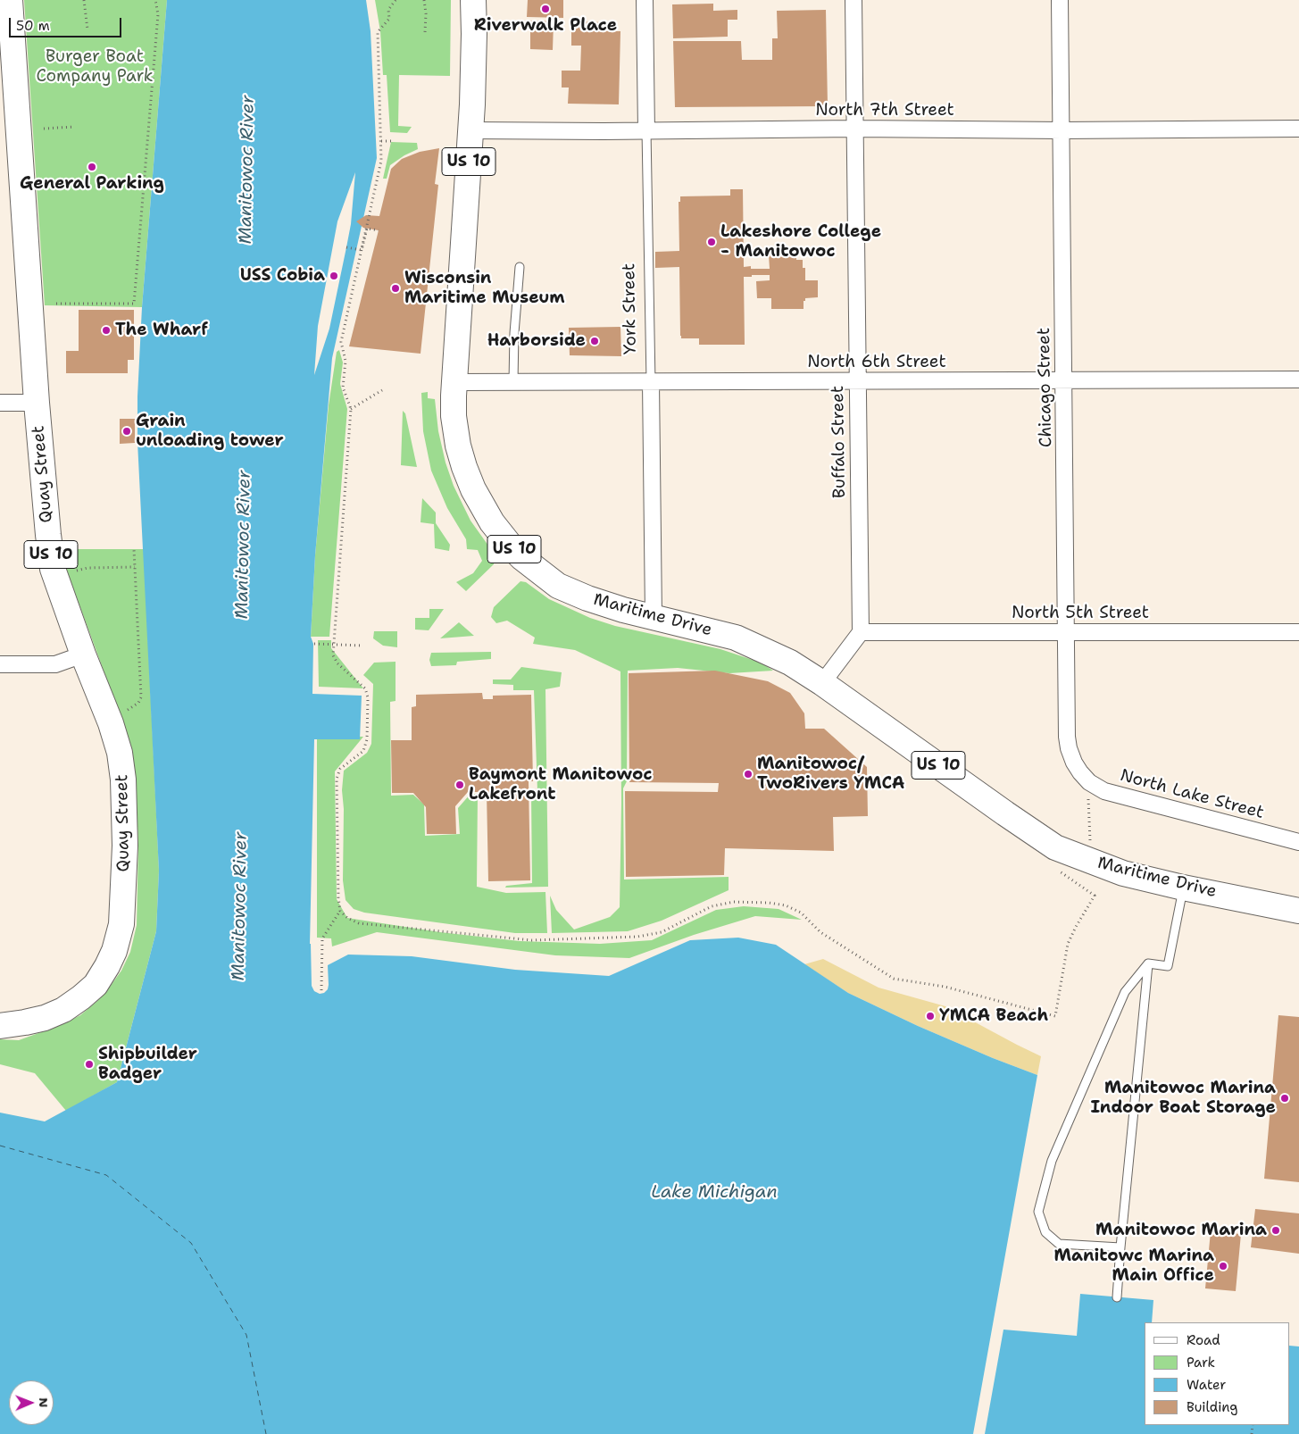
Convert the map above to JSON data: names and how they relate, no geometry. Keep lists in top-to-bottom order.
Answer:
{
  "streets": {
    "main road": ["US 10", "Quay Street", "Maritime Drive"],
    "street": [
      "North 7th Street",
      "York Street",
      "North 6th Street",
      "Chicago Street",
      "Buffalo Street",
      "North 5th Street",
      "North Lake Street"
    ]
  },
  "crossings": [
    ["North 7th Street", "York Street"],
    ["North 7th Street", "Chicago Street"],
    ["North 7th Street", "Buffalo Street"],
    ["North 7th Street", "Maritime Drive"],
    ["York Street", "North 6th Street"],
    ["York Street", "Maritime Drive"],
    ["North 6th Street", "Chicago Street"],
    ["North 6th Street", "Buffalo Street"],
    ["North 6th Street", "Maritime Drive"],
    ["Chicago Street", "North 5th Street"],
    ["Chicago Street", "North Lake Street"],
    ["Buffalo Street", "North 5th Street"]
  ],
  "water": ["Manitowoc River", "Lake Michigan"],
  "parks": ["Burger Boat Company Park"],
  "places": [
    "Riverwalk Place",
    "General Parking",
    "Lakeshore College - Manitowoc",
    "USS Cobia",
    "Wisconsin Maritime Museum",
    "The Wharf",
    "Harborside",
    "Grain unloading tower",
    "Manitowoc/ TwoRivers YMCA",
    "Baymont Manitowoc Lakefront",
    "YMCA Beach",
    "Shipbuilder Badger",
    "Manitowoc Marina Indoor Boat Storage",
    "Manitowoc Marina",
    "Manitowc Marina Main Office"
  ],
  "legend": [
    "Road",
    "Park",
    "Water",
    "Building"
  ],
  "scale_bar": "50 m",
  "north": "right"
}
